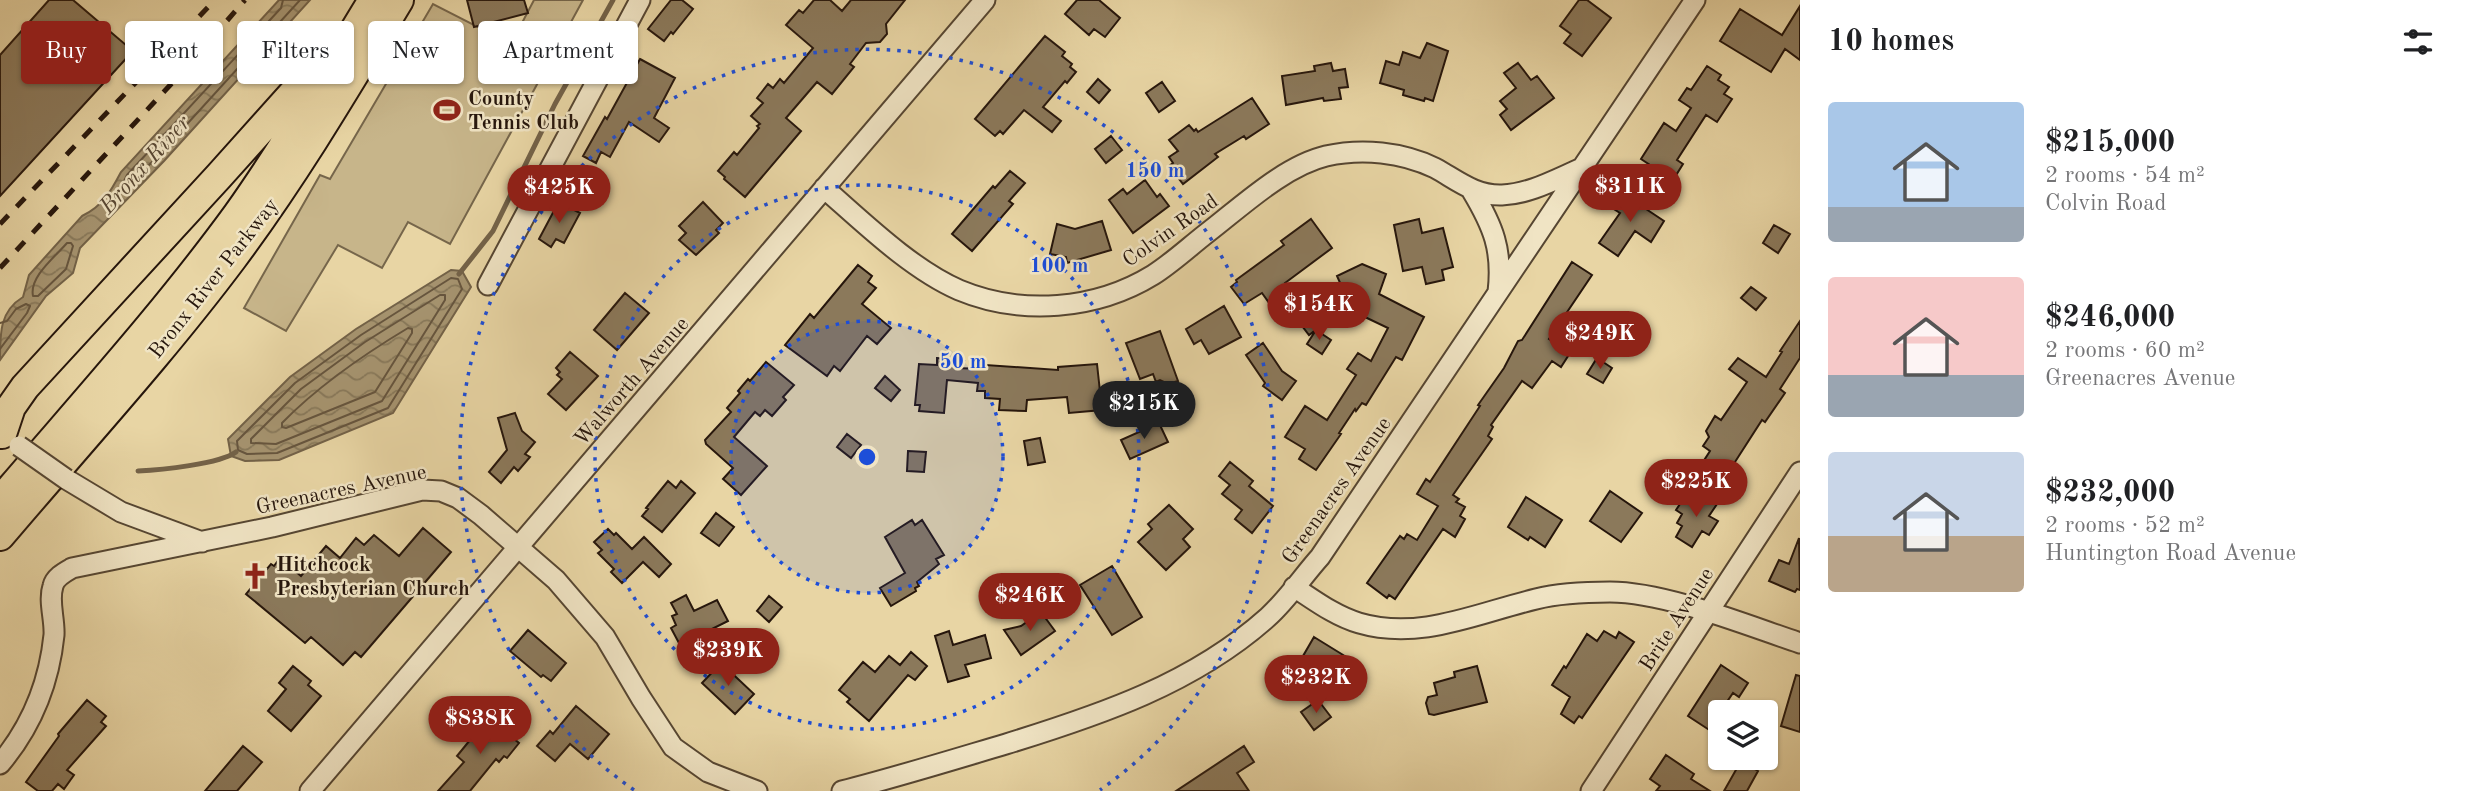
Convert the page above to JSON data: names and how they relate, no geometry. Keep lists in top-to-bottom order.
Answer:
{
  "streets": {
    "highway": ["Bronx River Parkway"],
    "street": [
      "Colvin Road",
      "Walworth Avenue",
      "Greenacres Avenue",
      "Brite Avenue"
    ]
  },
  "crossings": [
    ["Colvin Road", "Walworth Avenue"],
    ["Colvin Road", "Greenacres Avenue"],
    ["Walworth Avenue", "Greenacres Avenue"]
  ],
  "water": ["Bronx River"],
  "places": {
    "sports": ["County Tennis Club"],
    "church": ["Hitchcock Presbyterian Church"]
  },
  "page": {
    "heading": "10 homes",
    "chip": [
      "Buy",
      "Rent",
      "Filters",
      "New",
      "Apartment"
    ],
    "list": [
      {
        "name": "$215,000",
        "note": "2 rooms · 54 m² · Colvin Road"
      },
      {
        "name": "$246,000",
        "note": "2 rooms · 60 m² · Greenacres Avenue"
      },
      {
        "name": "$232,000",
        "note": "2 rooms · 52 m² · Huntington Road Avenue"
      }
    ],
    "price": [
      "$311K",
      "$425K",
      "$154K",
      "$249K",
      "$215K",
      "$225K",
      "$246K",
      "$239K",
      "$232K",
      "$838K"
    ]
  },
  "rings": ["150 m", "100 m", "50 m"]
}
